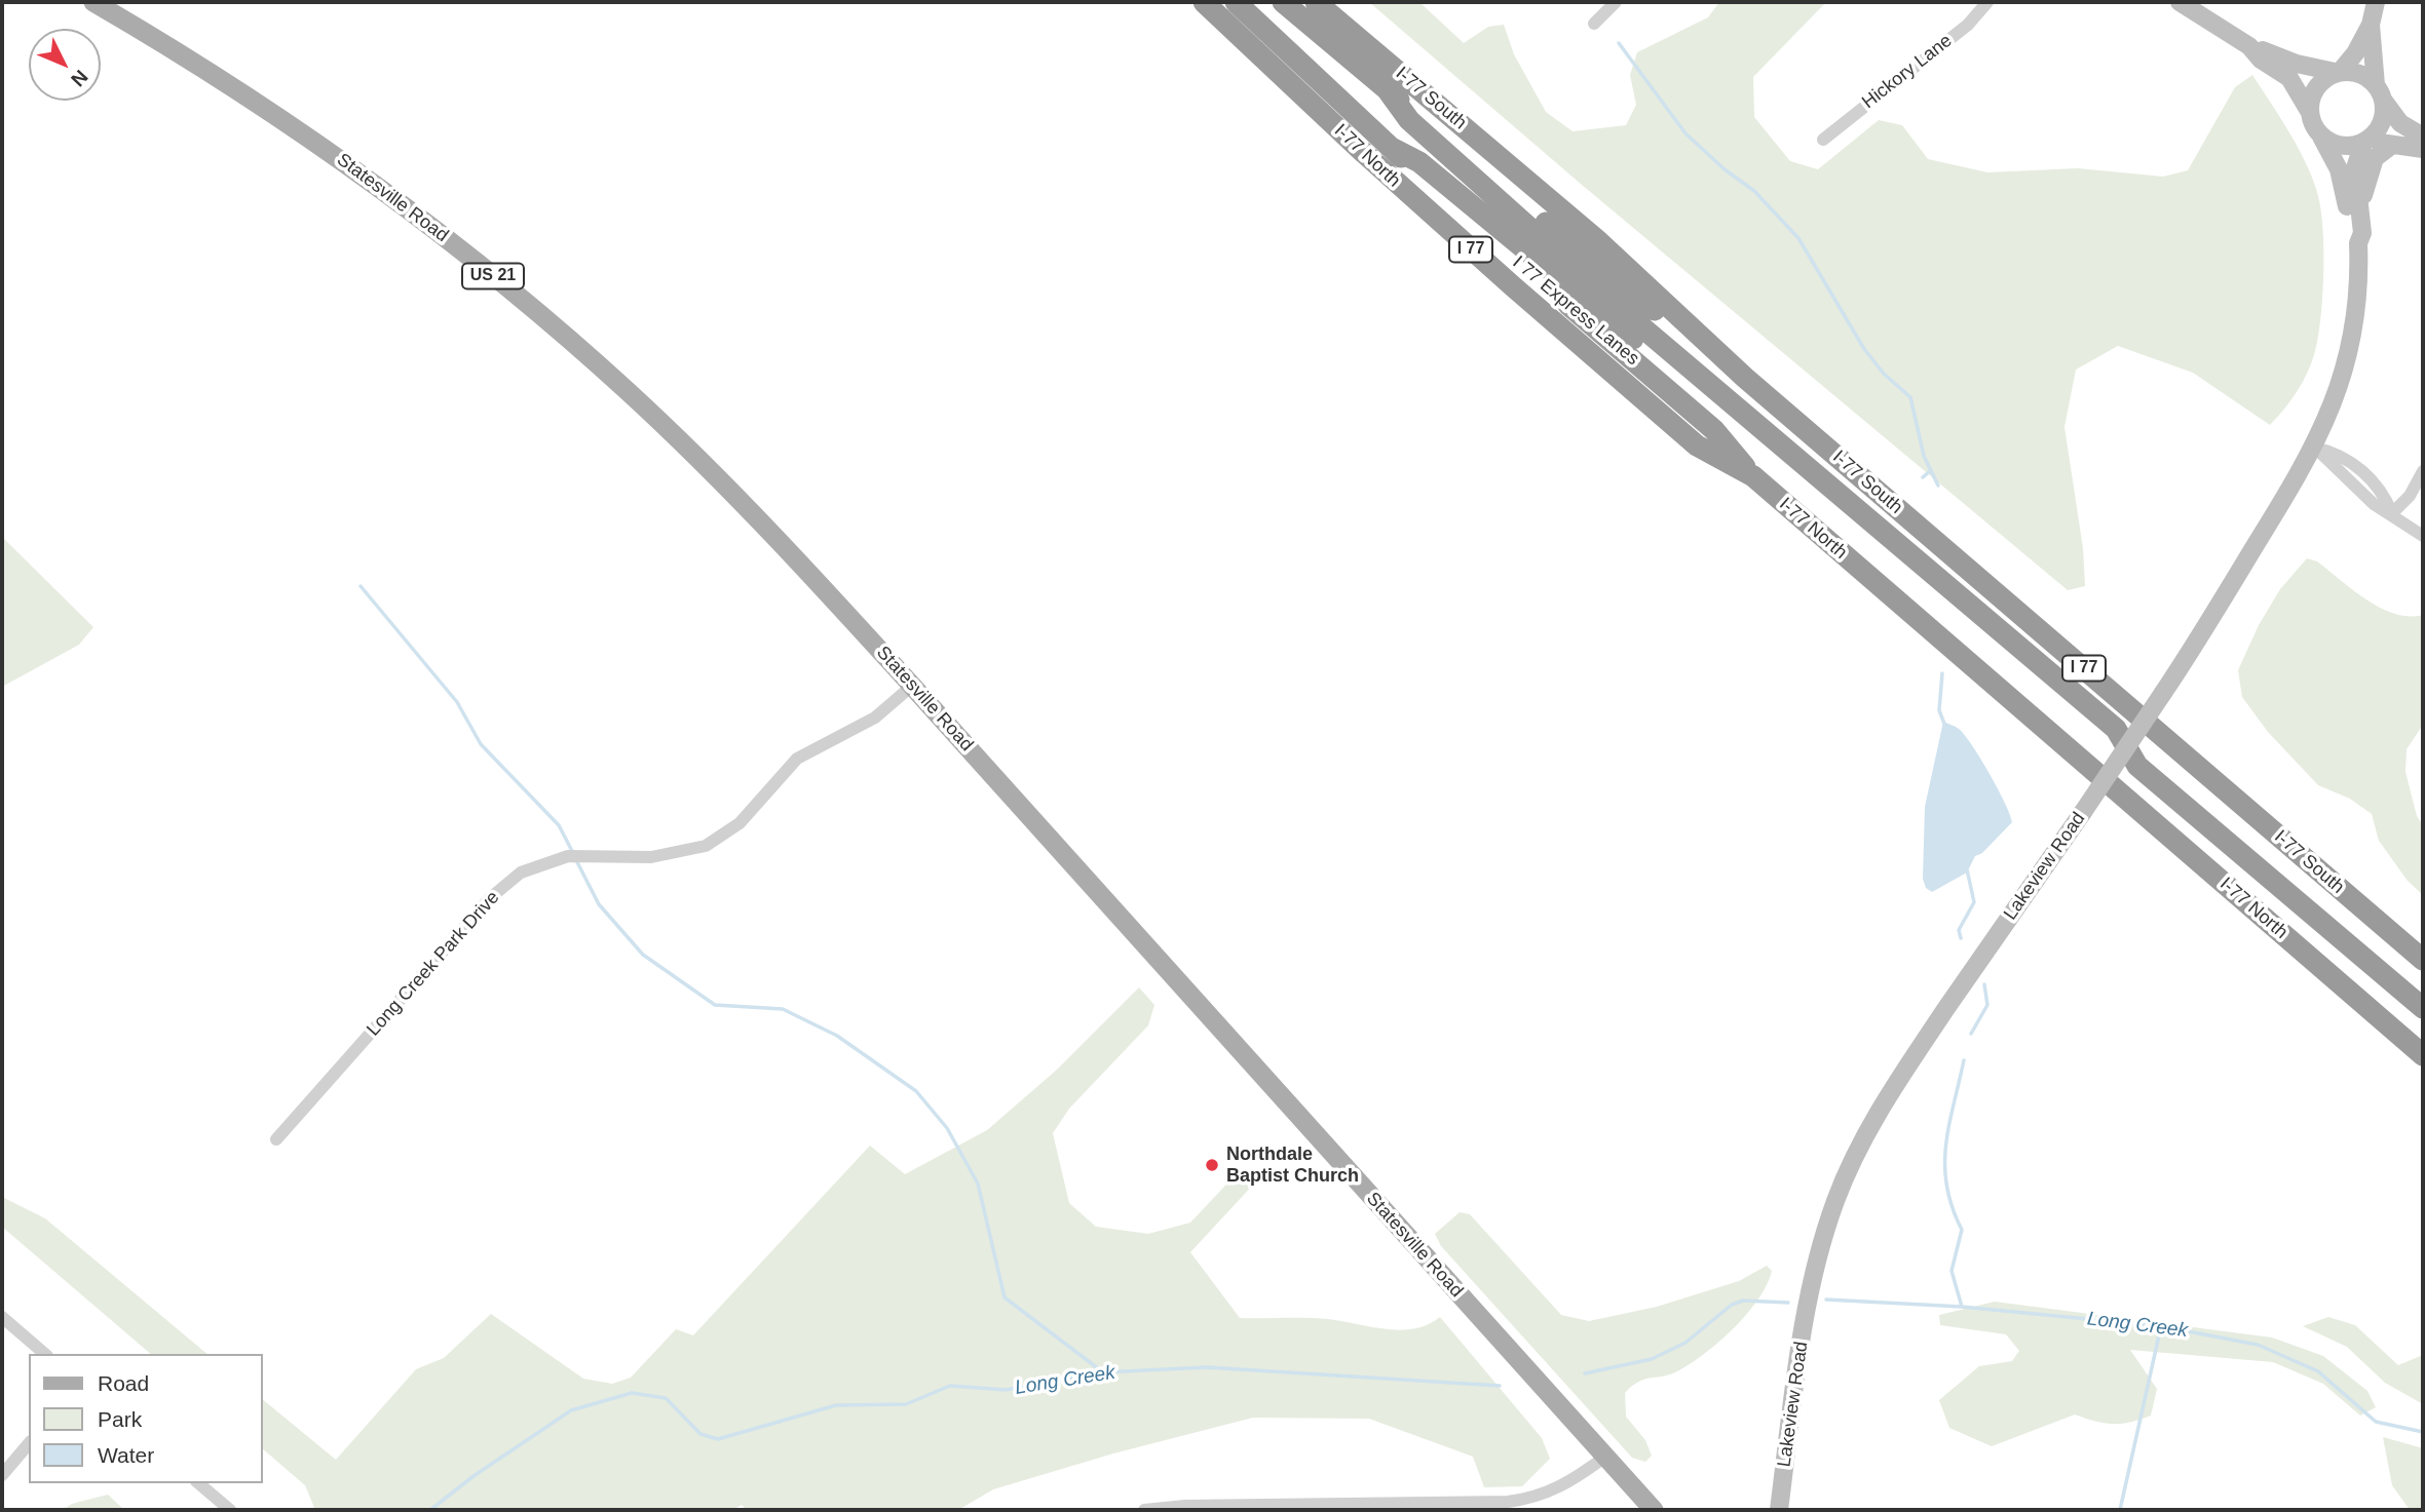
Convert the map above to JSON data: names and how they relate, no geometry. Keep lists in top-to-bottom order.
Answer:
{
  "streets": {
    "highway": [
      "I-77 South",
      "I-77 North",
      "I 77",
      "I 77 Express Lanes"
    ],
    "main road": ["Statesville Road", "US 21", "Lakeview Road"],
    "street": ["Hickory Lane", "Long Creek Park Drive"]
  },
  "crossings": [
    ["I-77 South", "I 77"],
    ["I-77 North", "I 77 Express Lanes"],
    ["Statesville Road", "Long Creek Park Drive"]
  ],
  "water": ["Long Creek"],
  "places": ["Northdale Baptist Church"],
  "legend": ["Road", "Park", "Water"],
  "north": "bottom right"
}
